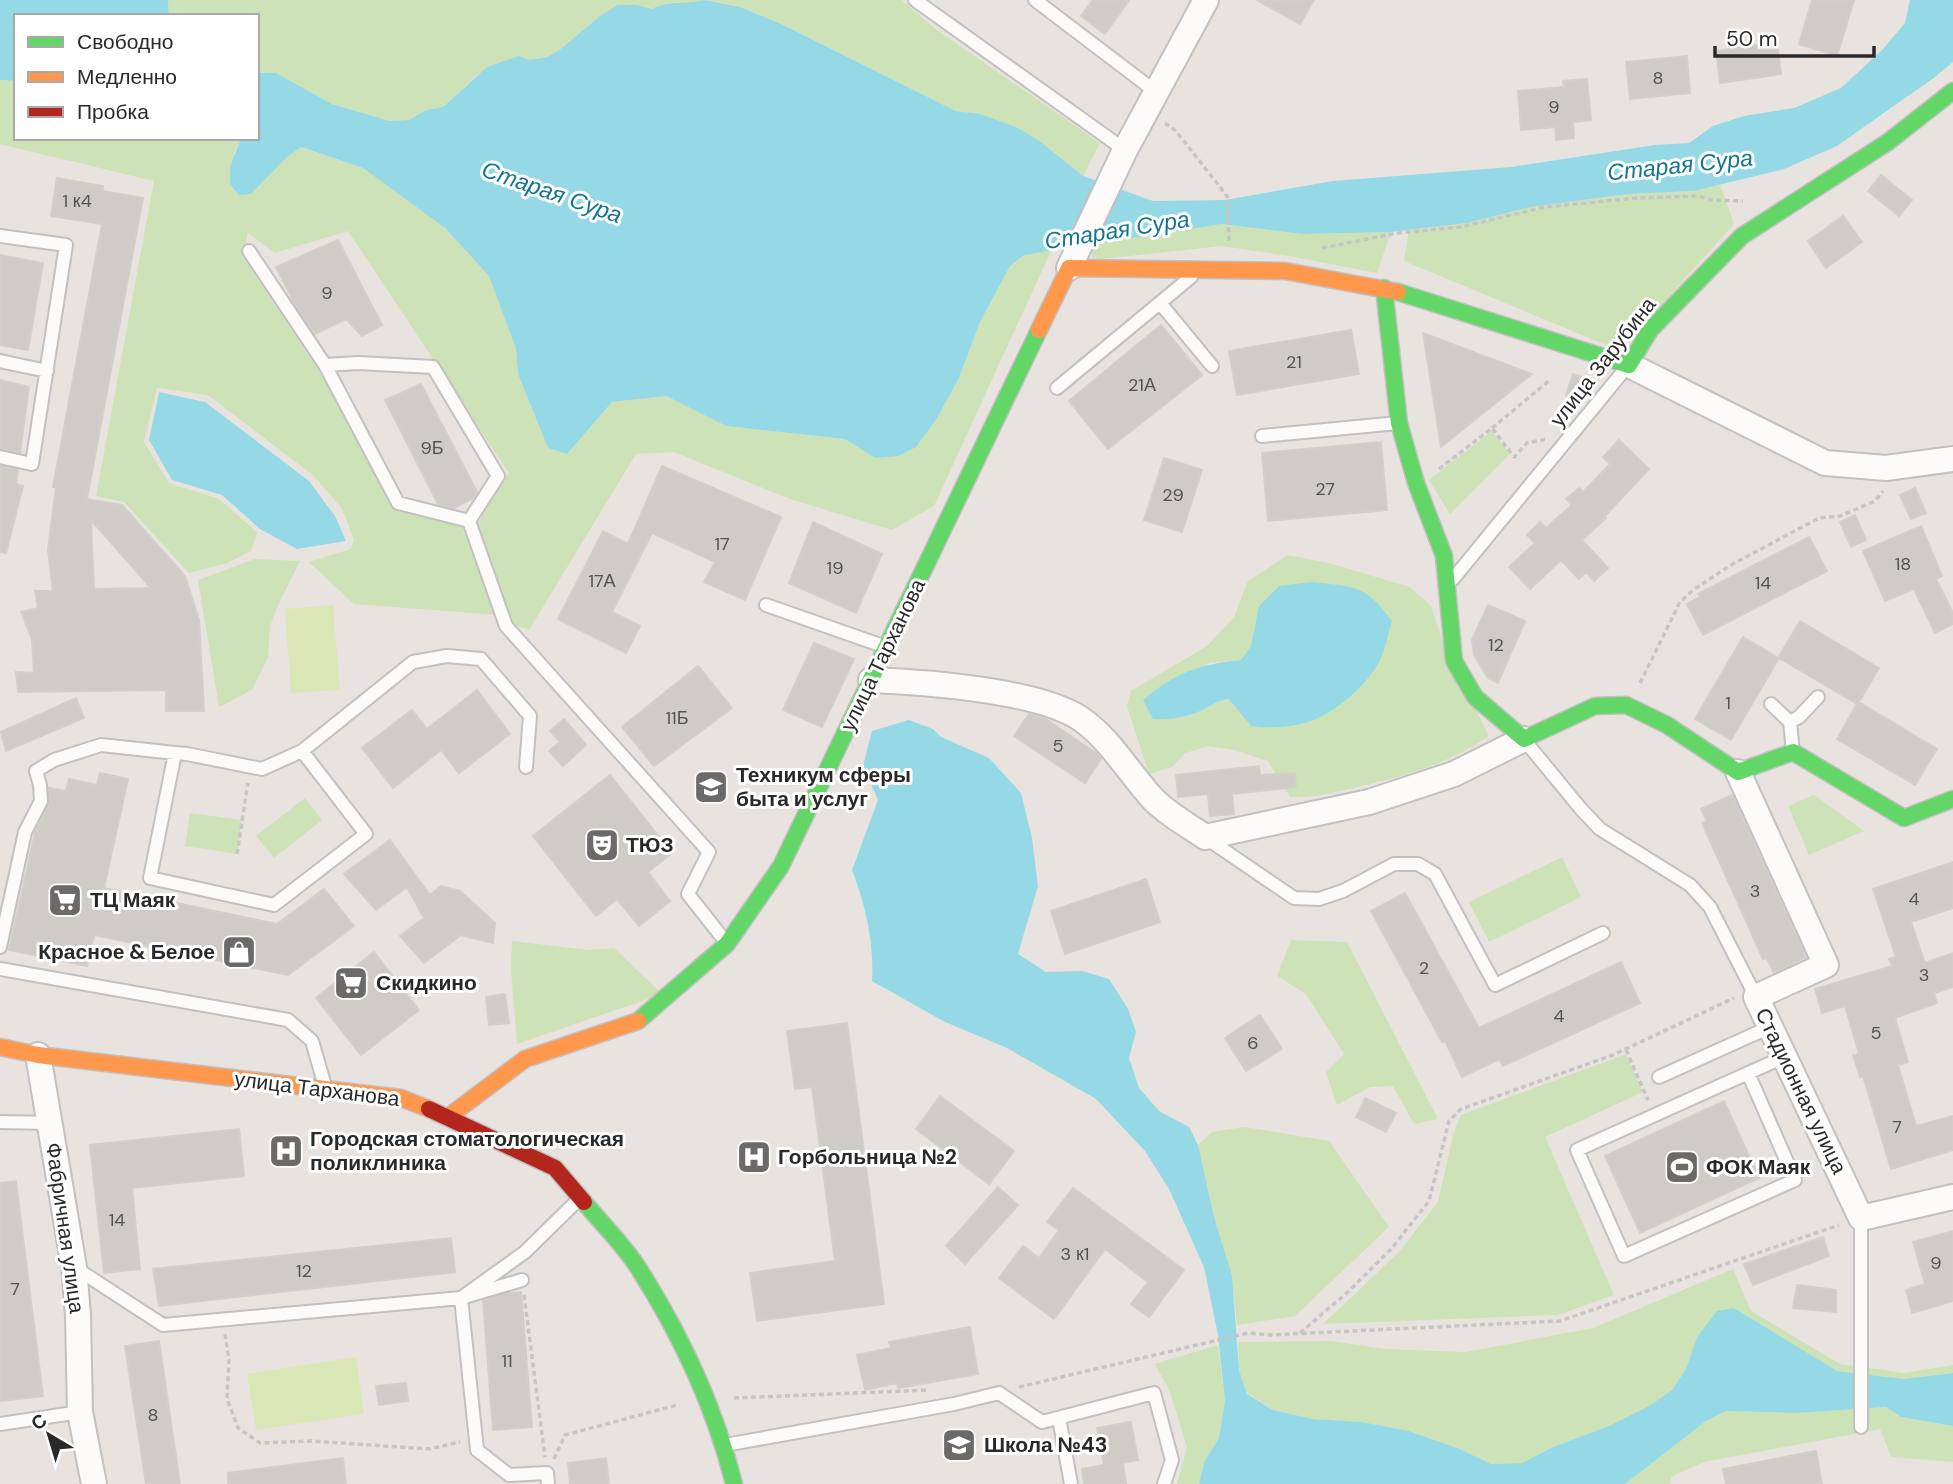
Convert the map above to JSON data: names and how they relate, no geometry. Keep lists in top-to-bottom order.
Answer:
{
  "streets": {
    "street": [
      "улица Зарубина",
      "улица Тарханова",
      "Стадионная улица",
      "Фабричная улица"
    ]
  },
  "crossings": [
    ["улица Тарханова", "Фабричная улица"]
  ],
  "water": ["Старая Сура"],
  "places": {
    "school or university": ["Техникум сферы быта и услуг", "Школа №43"],
    "theatre": ["ТЮЗ"],
    "supermarket": ["ТЦ Маяк", "Скидкино"],
    "shop": ["Красное & Белое"],
    "hospital": ["Городская стоматологическая поликлиника", "Горбольница №2"],
    "sports": ["ФОК Маяк"]
  },
  "house_numbers": [
    "8",
    "9",
    "1 к4",
    "9",
    "21",
    "21А",
    "9Б",
    "27",
    "29",
    "17",
    "18",
    "19",
    "17А",
    "14",
    "12",
    "1",
    "11Б",
    "5",
    "3",
    "4",
    "2",
    "3",
    "4",
    "5",
    "6",
    "7",
    "14",
    "3 к1",
    "9",
    "12",
    "7",
    "11",
    "8"
  ],
  "legend": ["Свободно", "Медленно", "Пробка"],
  "scale_bar": "50 m",
  "north": "top left"
}
